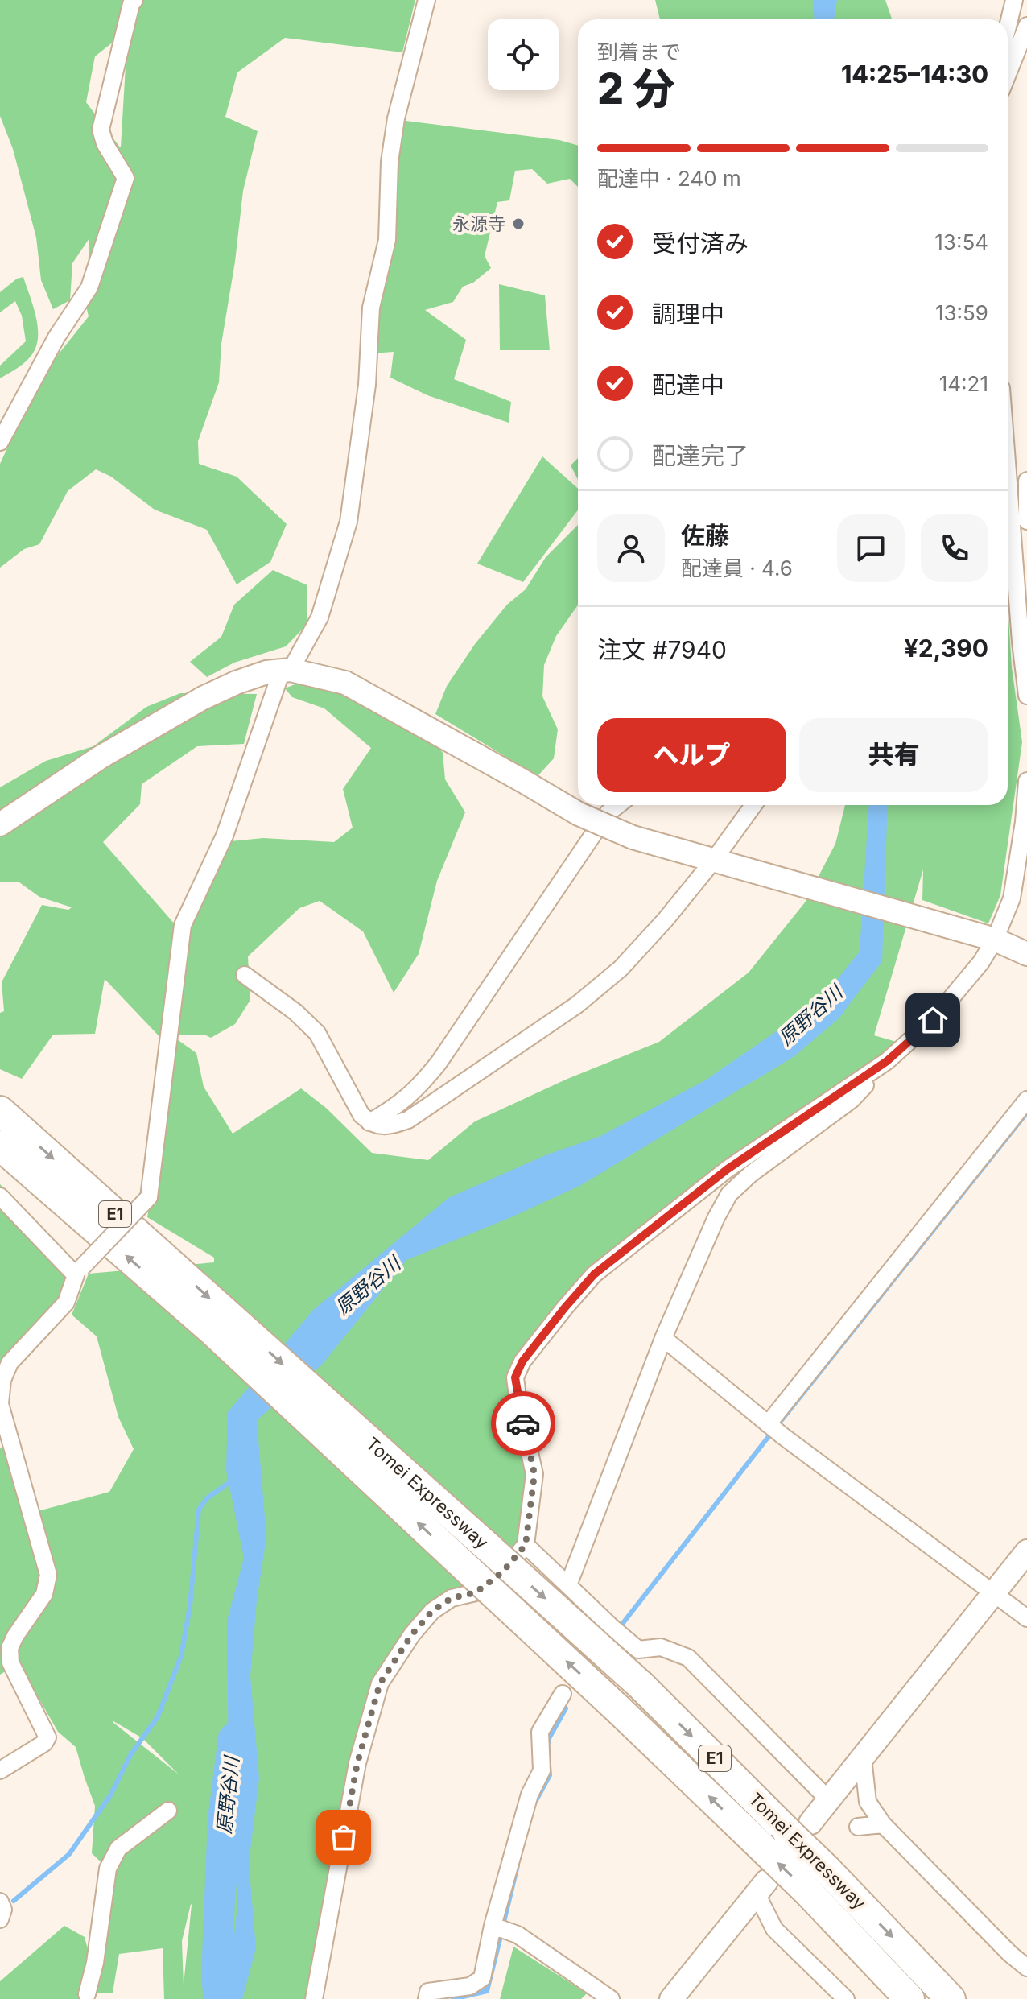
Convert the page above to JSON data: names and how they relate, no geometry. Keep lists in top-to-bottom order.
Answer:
{
  "streets": {
    "highway": ["E1", "Tomei Expressway"]
  },
  "water": ["原野谷川"],
  "places": ["永源寺"],
  "page": {
    "heading": ["2 分", "到着まで", "14:25–14:30"],
    "panel": [
      "佐藤",
      "配達員 · 4.6",
      "注文 #7940",
      "¥2,390"
    ],
    "bar": "配達中 · 240 m",
    "list": [
      ["受付済み", "13:54"],
      ["調理中", "13:59"],
      ["配達中", "14:21"],
      "配達完了"
    ],
    "buttons": ["ヘルプ", "共有"]
  }
}
